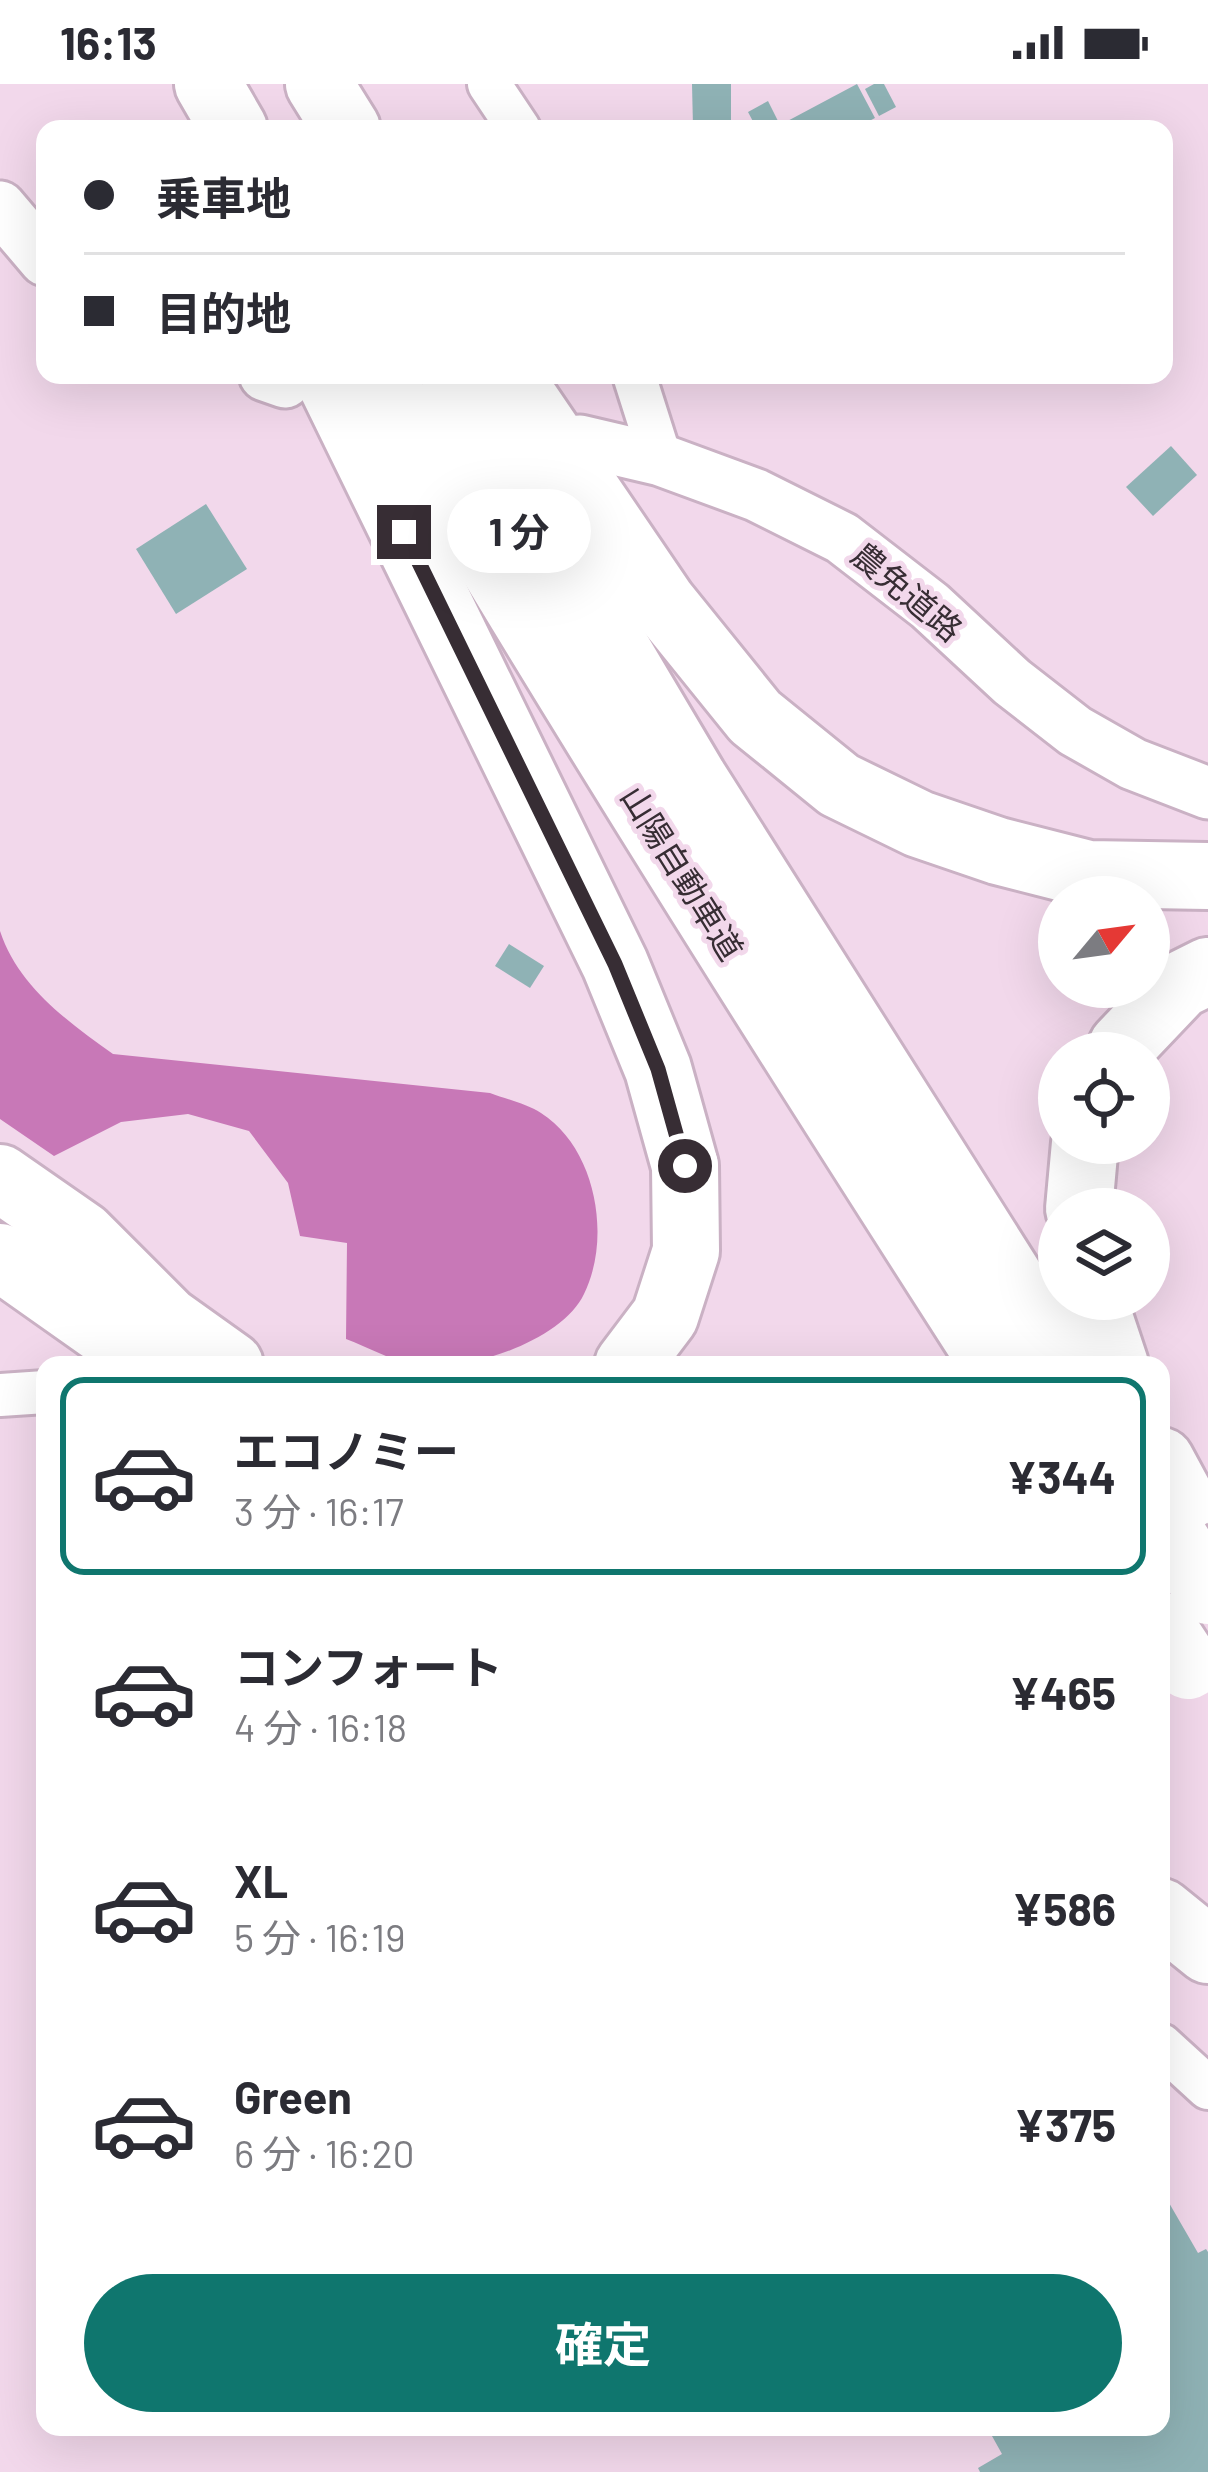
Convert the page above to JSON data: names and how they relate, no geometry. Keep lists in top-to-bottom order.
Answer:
{
  "streets": {
    "highway": ["山陽自動車道"],
    "street": ["農免道路"]
  },
  "north": "top right",
  "page": {
    "status": "16:13",
    "banner": ["乗車地", "目的地"],
    "bubble": "1 分",
    "list": [
      {
        "name": "エコノミー",
        "note": "3 分 · 16:17",
        "value": "¥344"
      },
      {
        "name": "コンフォート",
        "note": "4 分 · 16:18",
        "value": "¥465"
      },
      {
        "name": "XL",
        "note": "5 分 · 16:19",
        "value": "¥586"
      },
      {
        "name": "Green",
        "note": "6 分 · 16:20",
        "value": "¥375"
      }
    ],
    "buttons": "確定"
  }
}
